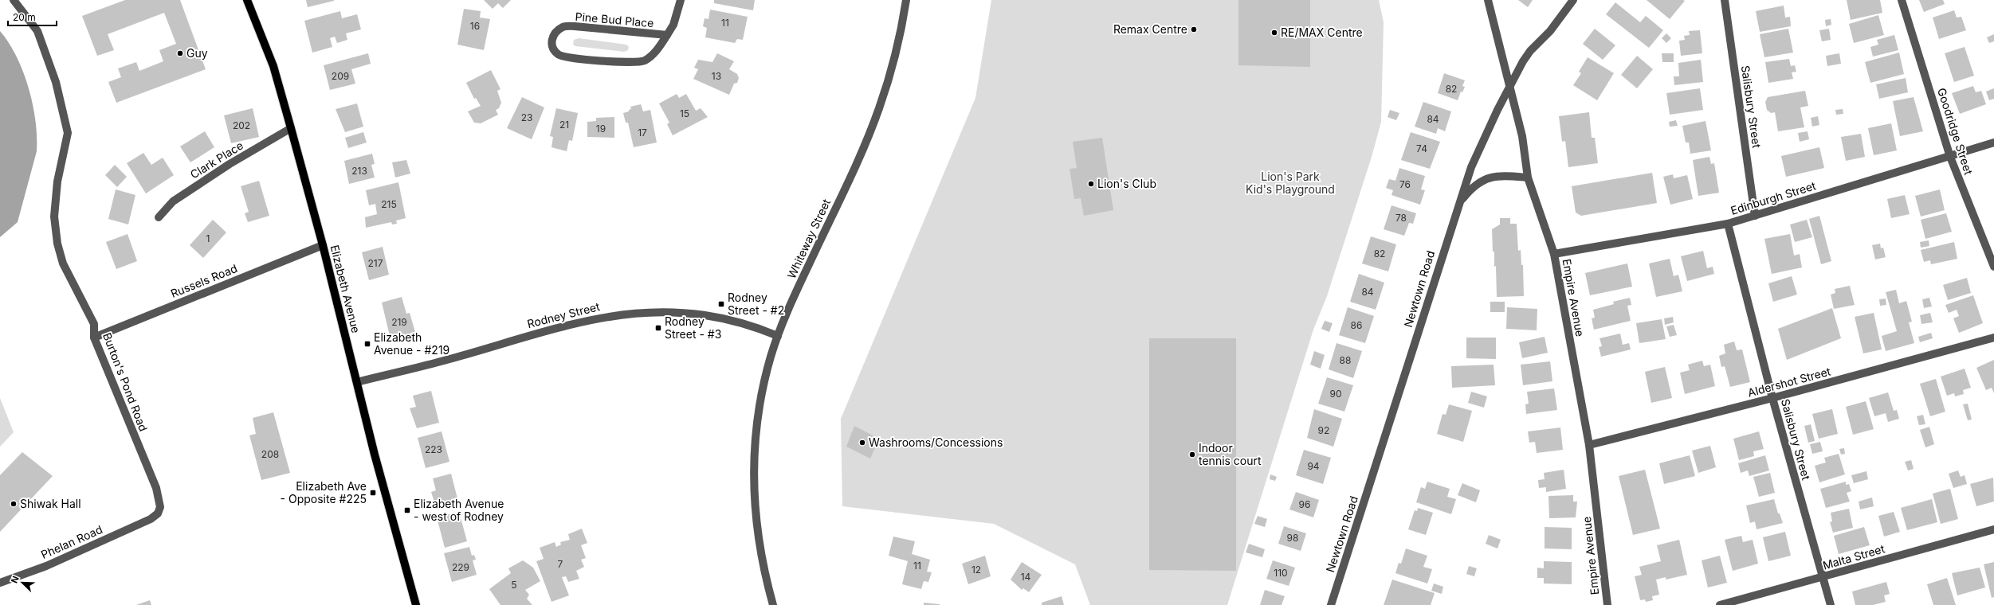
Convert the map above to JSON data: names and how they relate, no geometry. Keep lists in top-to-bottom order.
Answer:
{
  "streets": {
    "main road": ["Elizabeth Avenue"],
    "street": [
      "Pine Bud Place",
      "Salisbury Street",
      "Goodridge Street",
      "Clark Place",
      "Edinburgh Street",
      "Whiteway Street",
      "Russels Road",
      "Newtown Road",
      "Empire Avenue",
      "Rodney Street",
      "Burton's Pond Road",
      "Aldershot Street",
      "Phelan Road",
      "Malta Street"
    ]
  },
  "crossings": [
    ["Salisbury Street", "Edinburgh Street"],
    ["Salisbury Street", "Aldershot Street"],
    ["Salisbury Street", "Malta Street"],
    ["Goodridge Street", "Edinburgh Street"],
    ["Clark Place", "Elizabeth Avenue"],
    ["Edinburgh Street", "Empire Avenue"],
    ["Whiteway Street", "Rodney Street"],
    ["Russels Road", "Elizabeth Avenue"],
    ["Russels Road", "Burton's Pond Road"],
    ["Elizabeth Avenue", "Rodney Street"],
    ["Newtown Road", "Empire Avenue"],
    ["Empire Avenue", "Aldershot Street"],
    ["Burton's Pond Road", "Phelan Road"]
  ],
  "parks": ["Lion's Park Kid's Playground"],
  "places": {
    "other": [
      "Remax Centre",
      "RE/MAX Centre",
      "Guy",
      "Lion's Club",
      "Washrooms/Concessions",
      "Indoor tennis court",
      "Shiwak Hall"
    ],
    "transit": [
      "Rodney Street - #2",
      "Rodney Street - #3",
      "Elizabeth Avenue - #219",
      "Elizabeth Ave - Opposite #225",
      "Elizabeth Avenue - west of Rodney"
    ]
  },
  "house_numbers": [
    "11",
    "16",
    "209",
    "13",
    "82",
    "15",
    "23",
    "84",
    "21",
    "202",
    "19",
    "17",
    "74",
    "213",
    "76",
    "215",
    "78",
    "1",
    "82",
    "217",
    "84",
    "219",
    "86",
    "88",
    "90",
    "92",
    "223",
    "208",
    "94",
    "96",
    "98",
    "7",
    "11",
    "229",
    "12",
    "110",
    "14",
    "5"
  ],
  "scale_bar": "20 m",
  "north": "top left"
}
